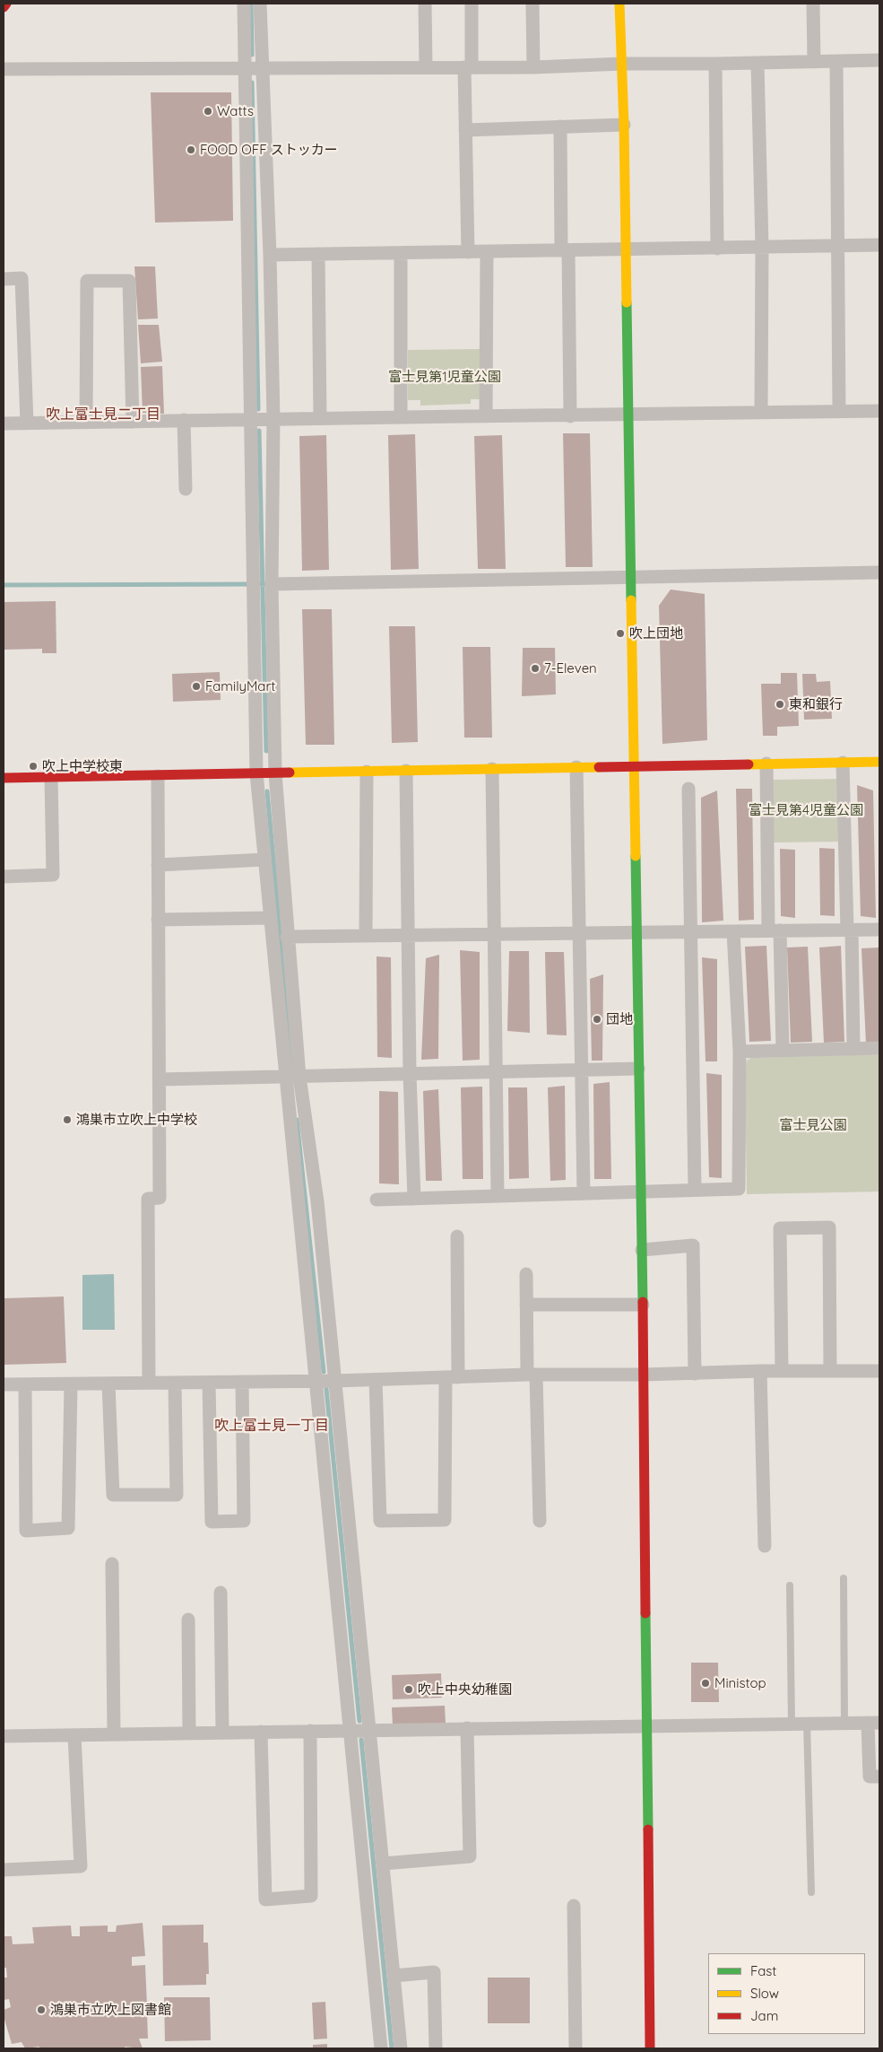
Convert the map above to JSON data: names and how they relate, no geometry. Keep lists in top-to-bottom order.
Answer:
{
  "districts": ["吹上富士見二丁目", "吹上富士見一丁目"],
  "parks": ["富士見第1児童公園", "富士見第4児童公園", "富士見公園"],
  "places": [
    "Watts",
    "FOOD OFF ストッカー",
    "吹上団地",
    "7-Eleven",
    "FamilyMart",
    "東和銀行",
    "吹上中学校東",
    "団地",
    "鴻巣市立吹上中学校",
    "Ministop",
    "吹上中央幼稚園",
    "鴻巣市立吹上図書館"
  ],
  "legend": ["Fast", "Slow", "Jam"]
}
